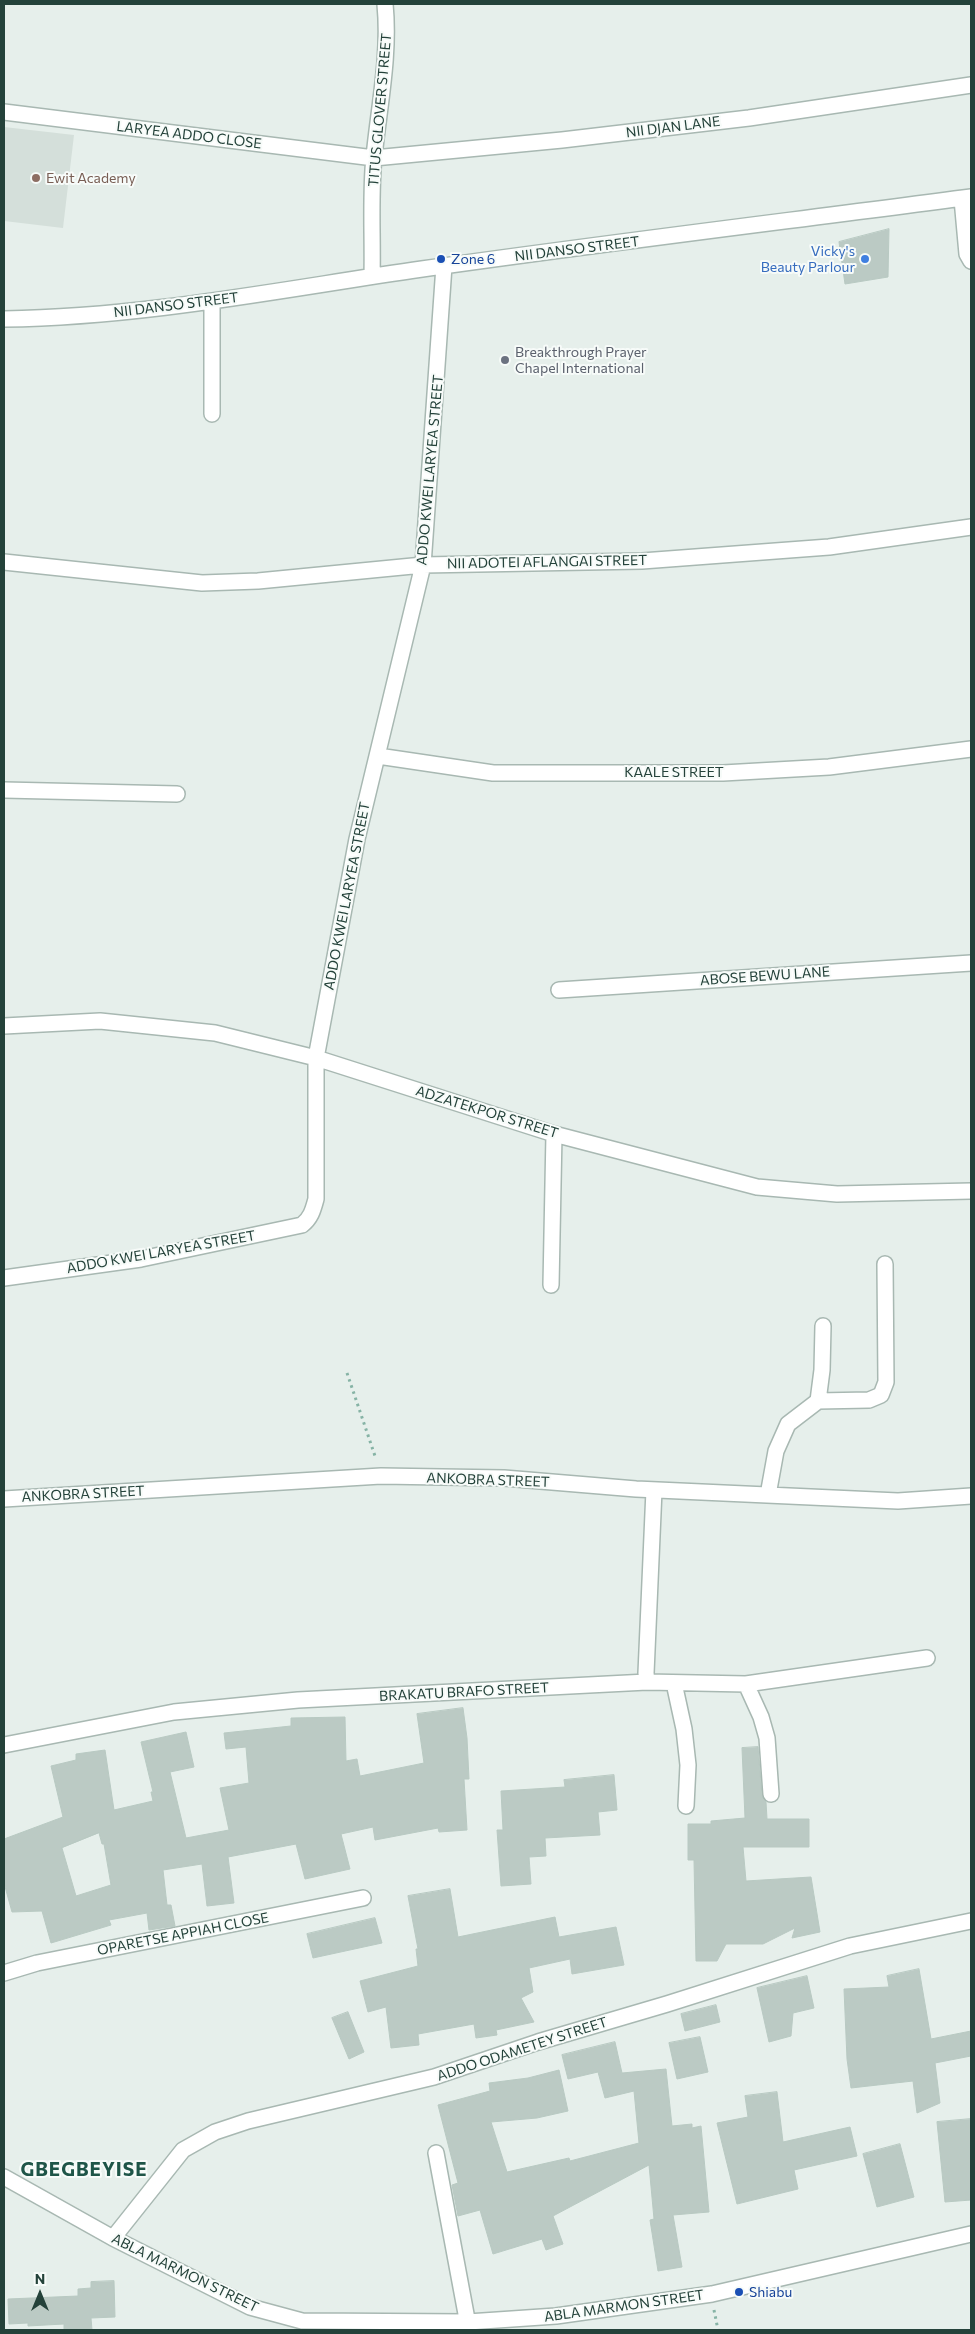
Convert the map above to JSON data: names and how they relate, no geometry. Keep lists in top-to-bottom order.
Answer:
{
  "streets": {
    "street": [
      "TITUS GLOVER STREET",
      "NII DJAN LANE",
      "LARYEA ADDO CLOSE",
      "NII DANSO STREET",
      "ADDO KWEI LARYEA STREET",
      "NII ADOTEI AFLANGAI STREET",
      "KAALE STREET",
      "ABOSE BEWU LANE",
      "ADZATEKPOR STREET",
      "ANKOBRA STREET",
      "BRAKATU BRAFO STREET",
      "OPARETSE APPIAH CLOSE",
      "ADDO ODAMETEY STREET",
      "ABLA MARMON STREET"
    ]
  },
  "crossings": [
    ["TITUS GLOVER STREET", "NII DJAN LANE"],
    ["TITUS GLOVER STREET", "LARYEA ADDO CLOSE"],
    ["TITUS GLOVER STREET", "NII DANSO STREET"],
    ["NII DJAN LANE", "LARYEA ADDO CLOSE"],
    ["NII DANSO STREET", "ADDO KWEI LARYEA STREET"],
    ["ADDO KWEI LARYEA STREET", "NII ADOTEI AFLANGAI STREET"],
    ["ADDO KWEI LARYEA STREET", "KAALE STREET"],
    ["ADDO KWEI LARYEA STREET", "ADZATEKPOR STREET"],
    ["ADDO ODAMETEY STREET", "ABLA MARMON STREET"]
  ],
  "districts": ["GBEGBEYISE"],
  "places": [
    "Ewit Academy",
    "Zone 6",
    "Vicky's Beauty Parlour",
    "Breakthrough Prayer Chapel International",
    "Shiabu"
  ],
  "north": "top"
}
